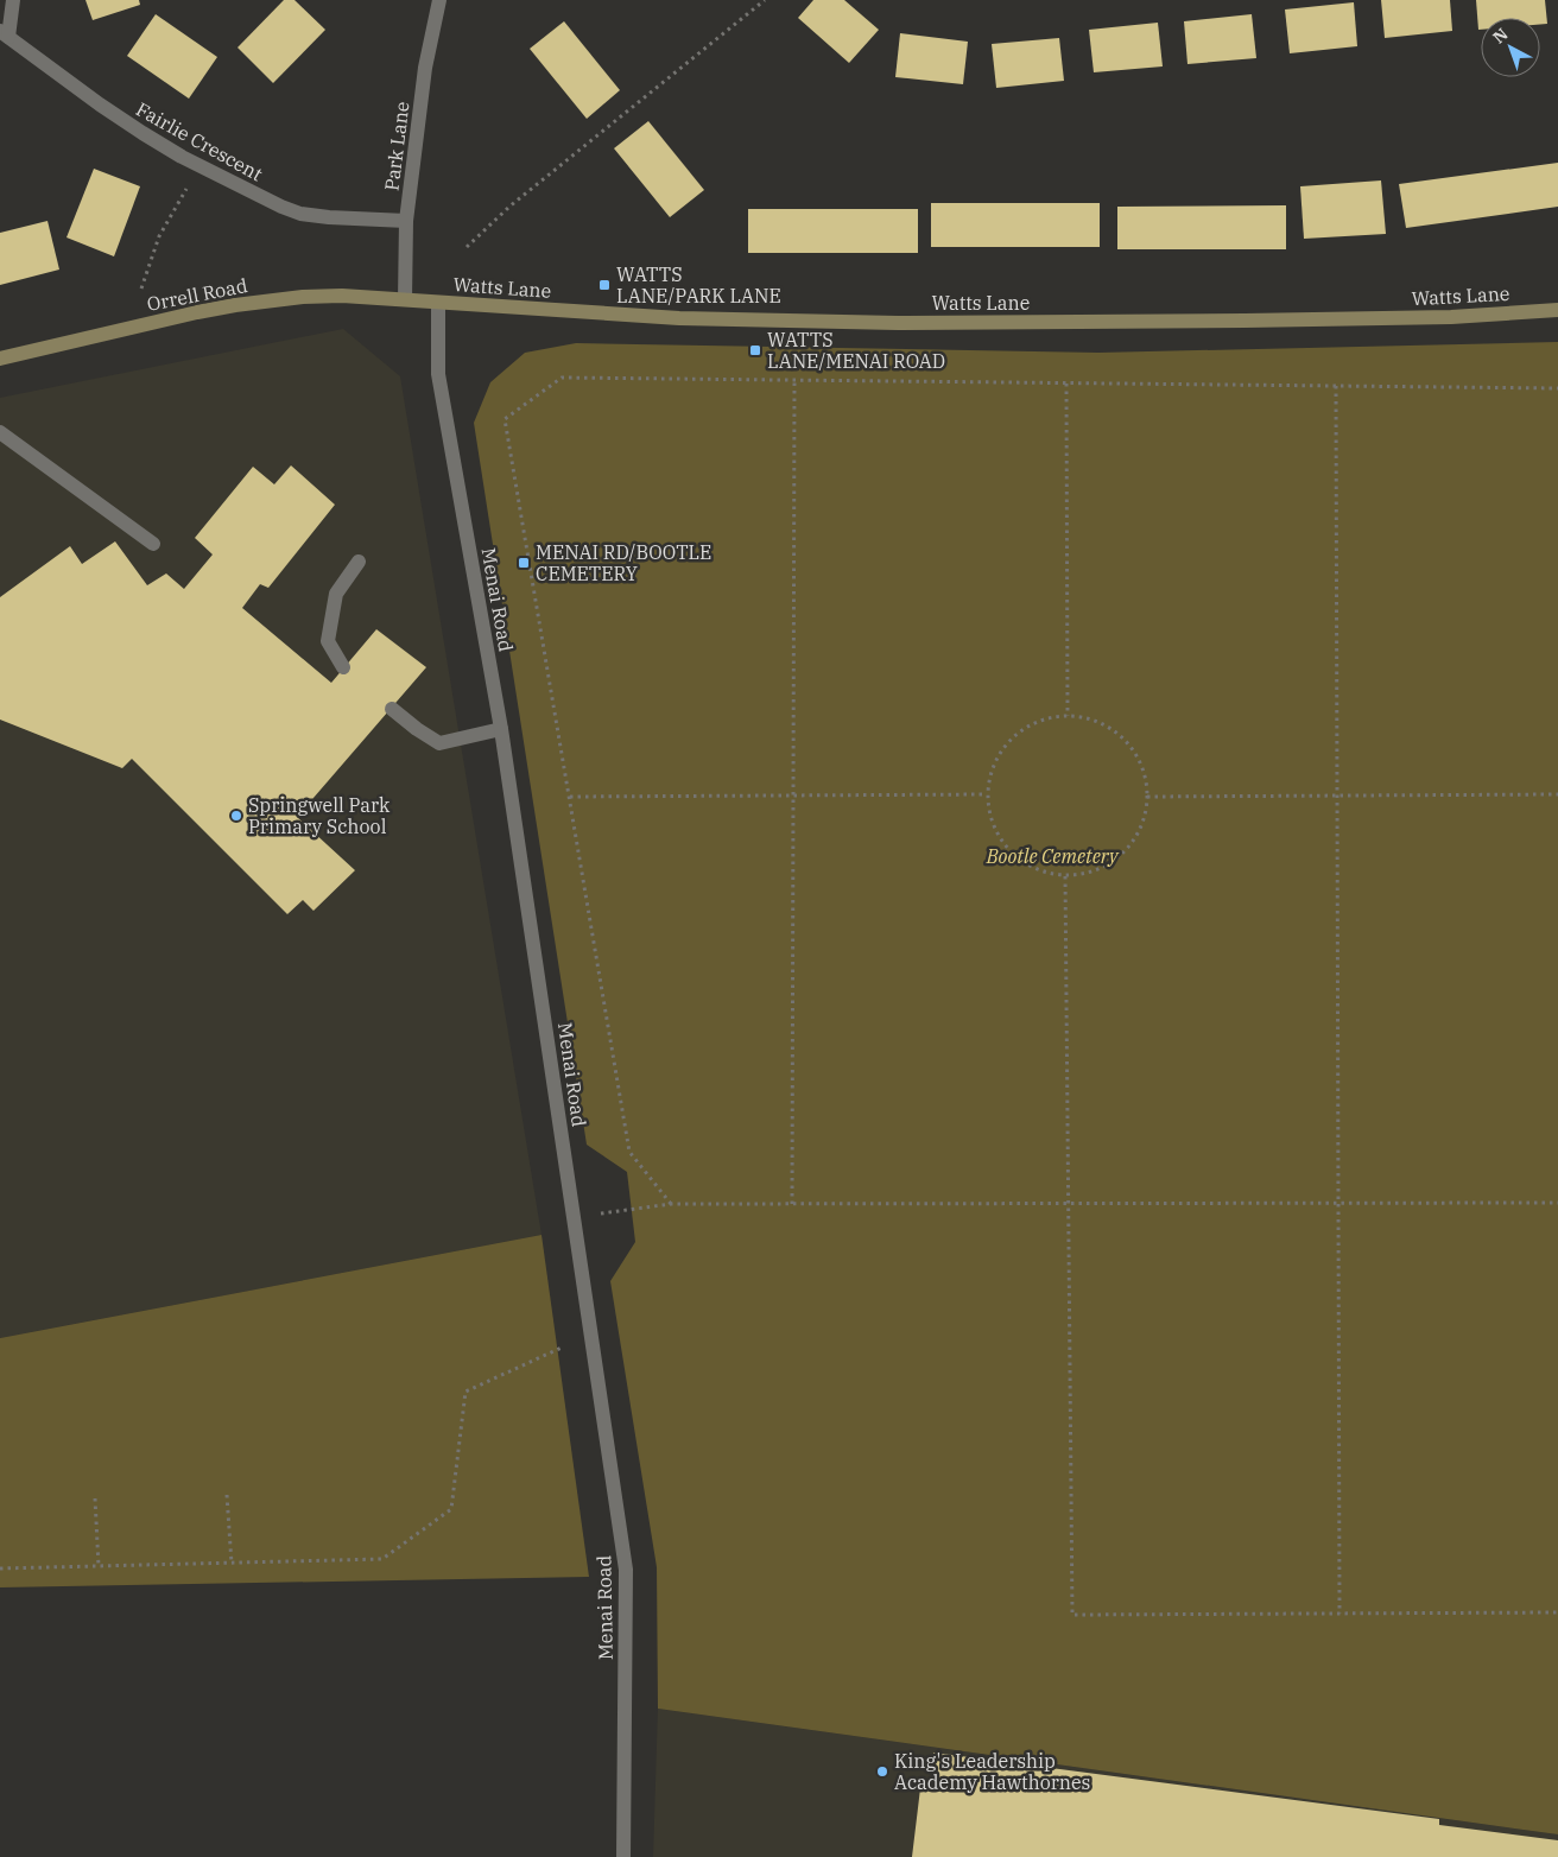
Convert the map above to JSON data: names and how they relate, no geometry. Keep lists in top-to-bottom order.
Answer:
{
  "streets": {
    "street": [
      "Fairlie Crescent",
      "Park Lane",
      "Watts Lane",
      "Orrell Road",
      "Menai Road"
    ]
  },
  "crossings": [
    ["Fairlie Crescent", "Park Lane"],
    ["Park Lane", "Watts Lane"],
    ["Park Lane", "Orrell Road"],
    ["Watts Lane", "Orrell Road"],
    ["Watts Lane", "Menai Road"]
  ],
  "parks": ["Bootle Cemetery"],
  "places": {
    "transit": ["WATTS LANE/PARK LANE", "WATTS LANE/MENAI ROAD", "MENAI RD/BOOTLE CEMETERY"],
    "other": ["Springwell Park Primary School", "King's Leadership Academy Hawthornes"]
  },
  "north": "top left"
}
